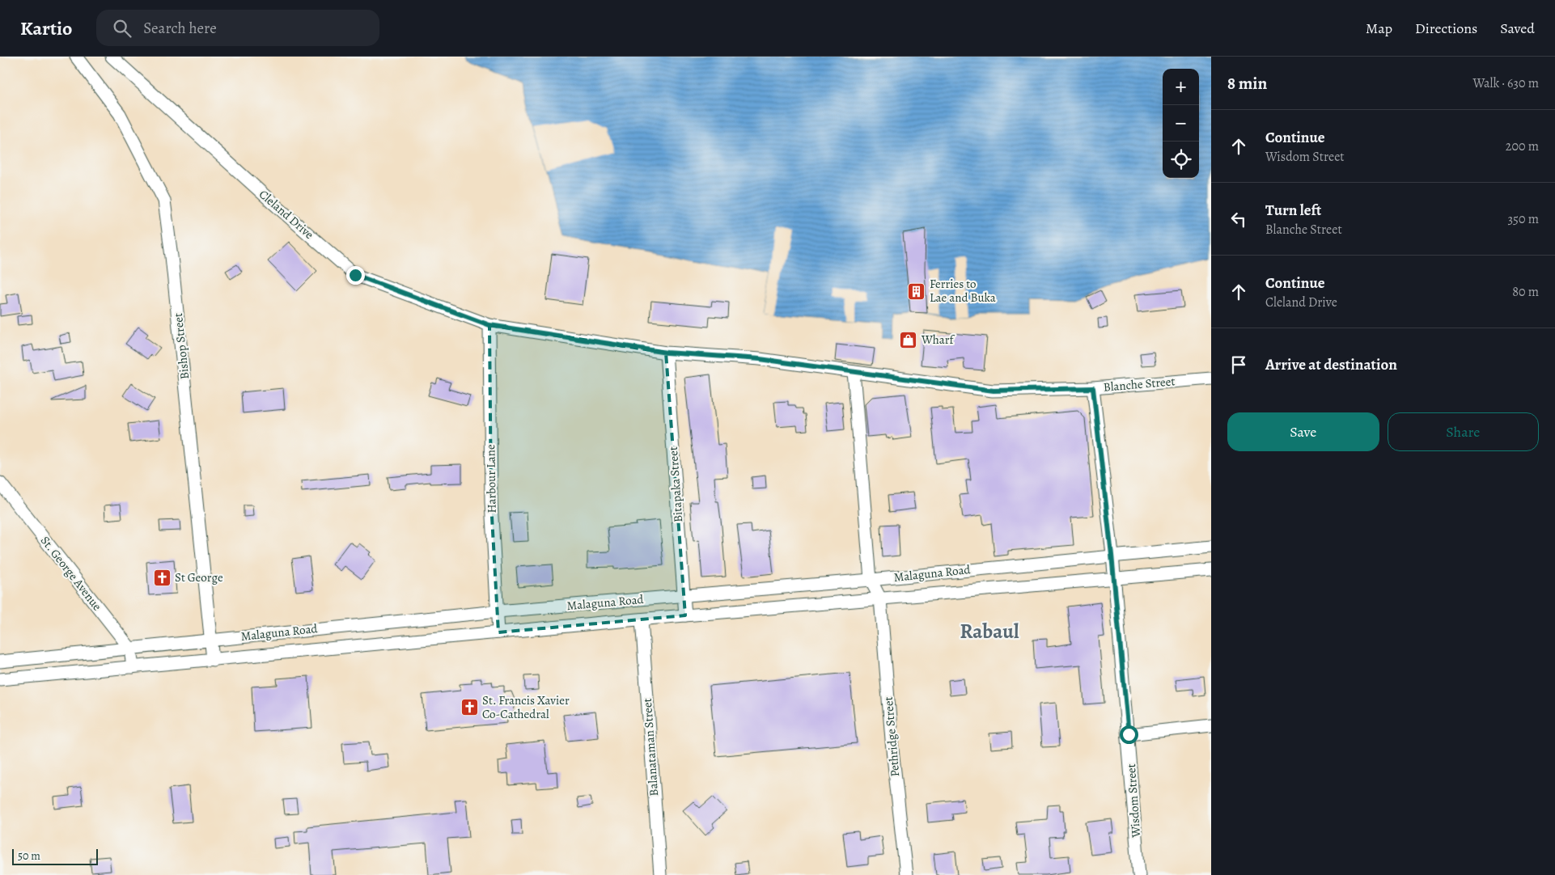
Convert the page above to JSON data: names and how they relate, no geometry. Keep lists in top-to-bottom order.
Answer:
{
  "streets": {
    "street": [
      "Cleland Drive",
      "Bishop Street",
      "Blanche Street",
      "Harbour Lane",
      "Bitapaka Street",
      "St. George Avenue",
      "Malaguna Road",
      "Pethridge Street",
      "Balanataman Street",
      "Wisdom Street"
    ]
  },
  "crossings": [
    ["Cleland Drive", "Blanche Street"],
    ["Cleland Drive", "Harbour Lane"],
    ["Bishop Street", "Malaguna Road"],
    ["Blanche Street", "Harbour Lane"],
    ["Blanche Street", "Bitapaka Street"],
    ["Blanche Street", "Wisdom Street"],
    ["Harbour Lane", "Malaguna Road"],
    ["Bitapaka Street", "Malaguna Road"],
    ["St. George Avenue", "Malaguna Road"],
    ["Malaguna Road", "Pethridge Street"],
    ["Malaguna Road", "Balanataman Street"],
    ["Malaguna Road", "Wisdom Street"]
  ],
  "districts": ["Rabaul"],
  "places": {
    "building": ["Ferries to Lae and Buka"],
    "shop": ["Wharf"],
    "church": ["St George", "St. Francis Xavier Co-Cathedral"]
  },
  "scale_bar": "50 m",
  "page": {
    "header": "Kartio",
    "search": "Search here",
    "nav": ["Map", "Directions", "Saved"],
    "heading": ["8 min", "Walk · 630 m"],
    "map_buttons": ["+", "−"],
    "list": [
      ["Continue", "Wisdom Street", "200 m"],
      ["Turn left", "Blanche Street", "350 m"],
      ["Continue", "Cleland Drive", "80 m"],
      "Arrive at destination"
    ],
    "buttons": ["Save", "Share"],
    "scale": "50 m"
  }
}
